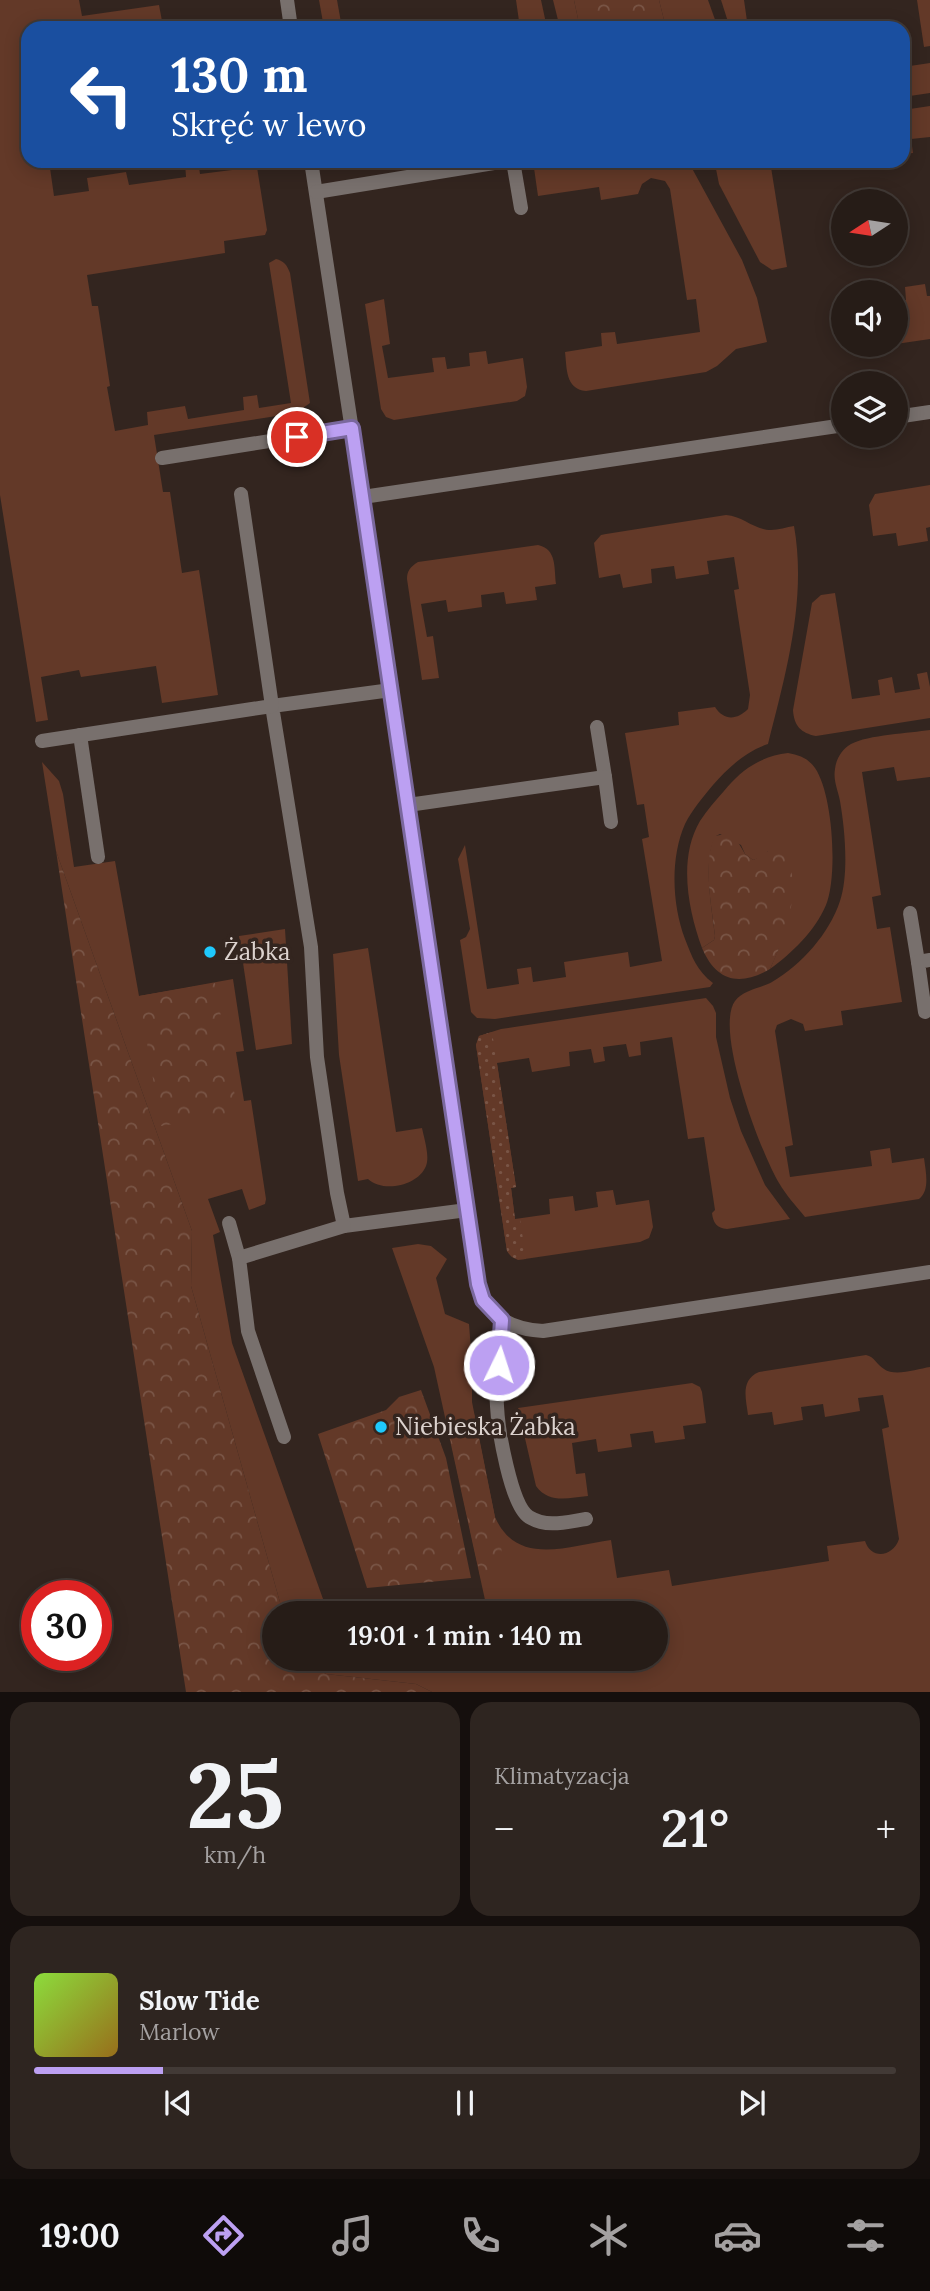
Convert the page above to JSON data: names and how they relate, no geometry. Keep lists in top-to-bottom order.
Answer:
{
  "places": ["Żabka", "Niebieska Żabka"],
  "north": "left",
  "page": {
    "turn": ["130 m", "Skręć w lewo"],
    "limit": "30",
    "trip": "19:01 · 1 min · 140 m",
    "tile": [
      ["25", "km/h"],
      "Klimatyzacja"
    ],
    "heat": ["−", "21°", "+"],
    "song": ["Slow Tide", "Marlow"],
    "tabs": "19:00"
  }
}
